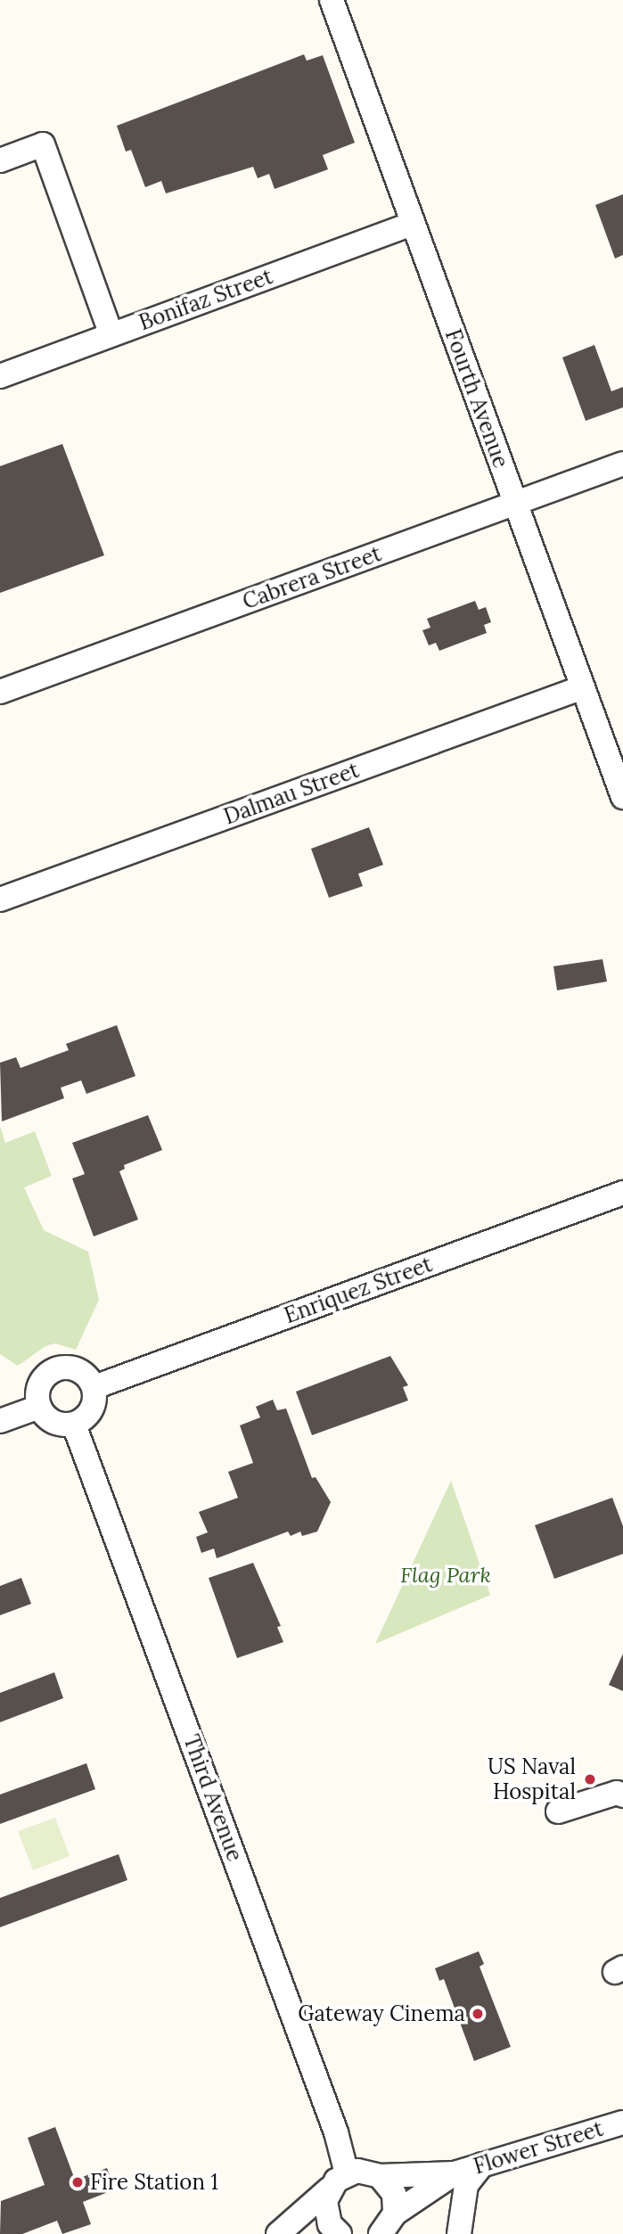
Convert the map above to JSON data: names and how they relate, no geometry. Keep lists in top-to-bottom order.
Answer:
{
  "streets": {
    "street": [
      "Bonifaz Street",
      "Fourth Avenue",
      "Cabrera Street",
      "Dalmau Street",
      "Enriquez Street",
      "Third Avenue",
      "Flower Street"
    ]
  },
  "crossings": [
    ["Bonifaz Street", "Fourth Avenue"],
    ["Fourth Avenue", "Cabrera Street"],
    ["Fourth Avenue", "Dalmau Street"],
    ["Enriquez Street", "Third Avenue"],
    ["Third Avenue", "Flower Street"]
  ],
  "parks": ["Flag Park"],
  "places": ["US Naval Hospital", "Gateway Cinema", "Fire Station 1"]
}
